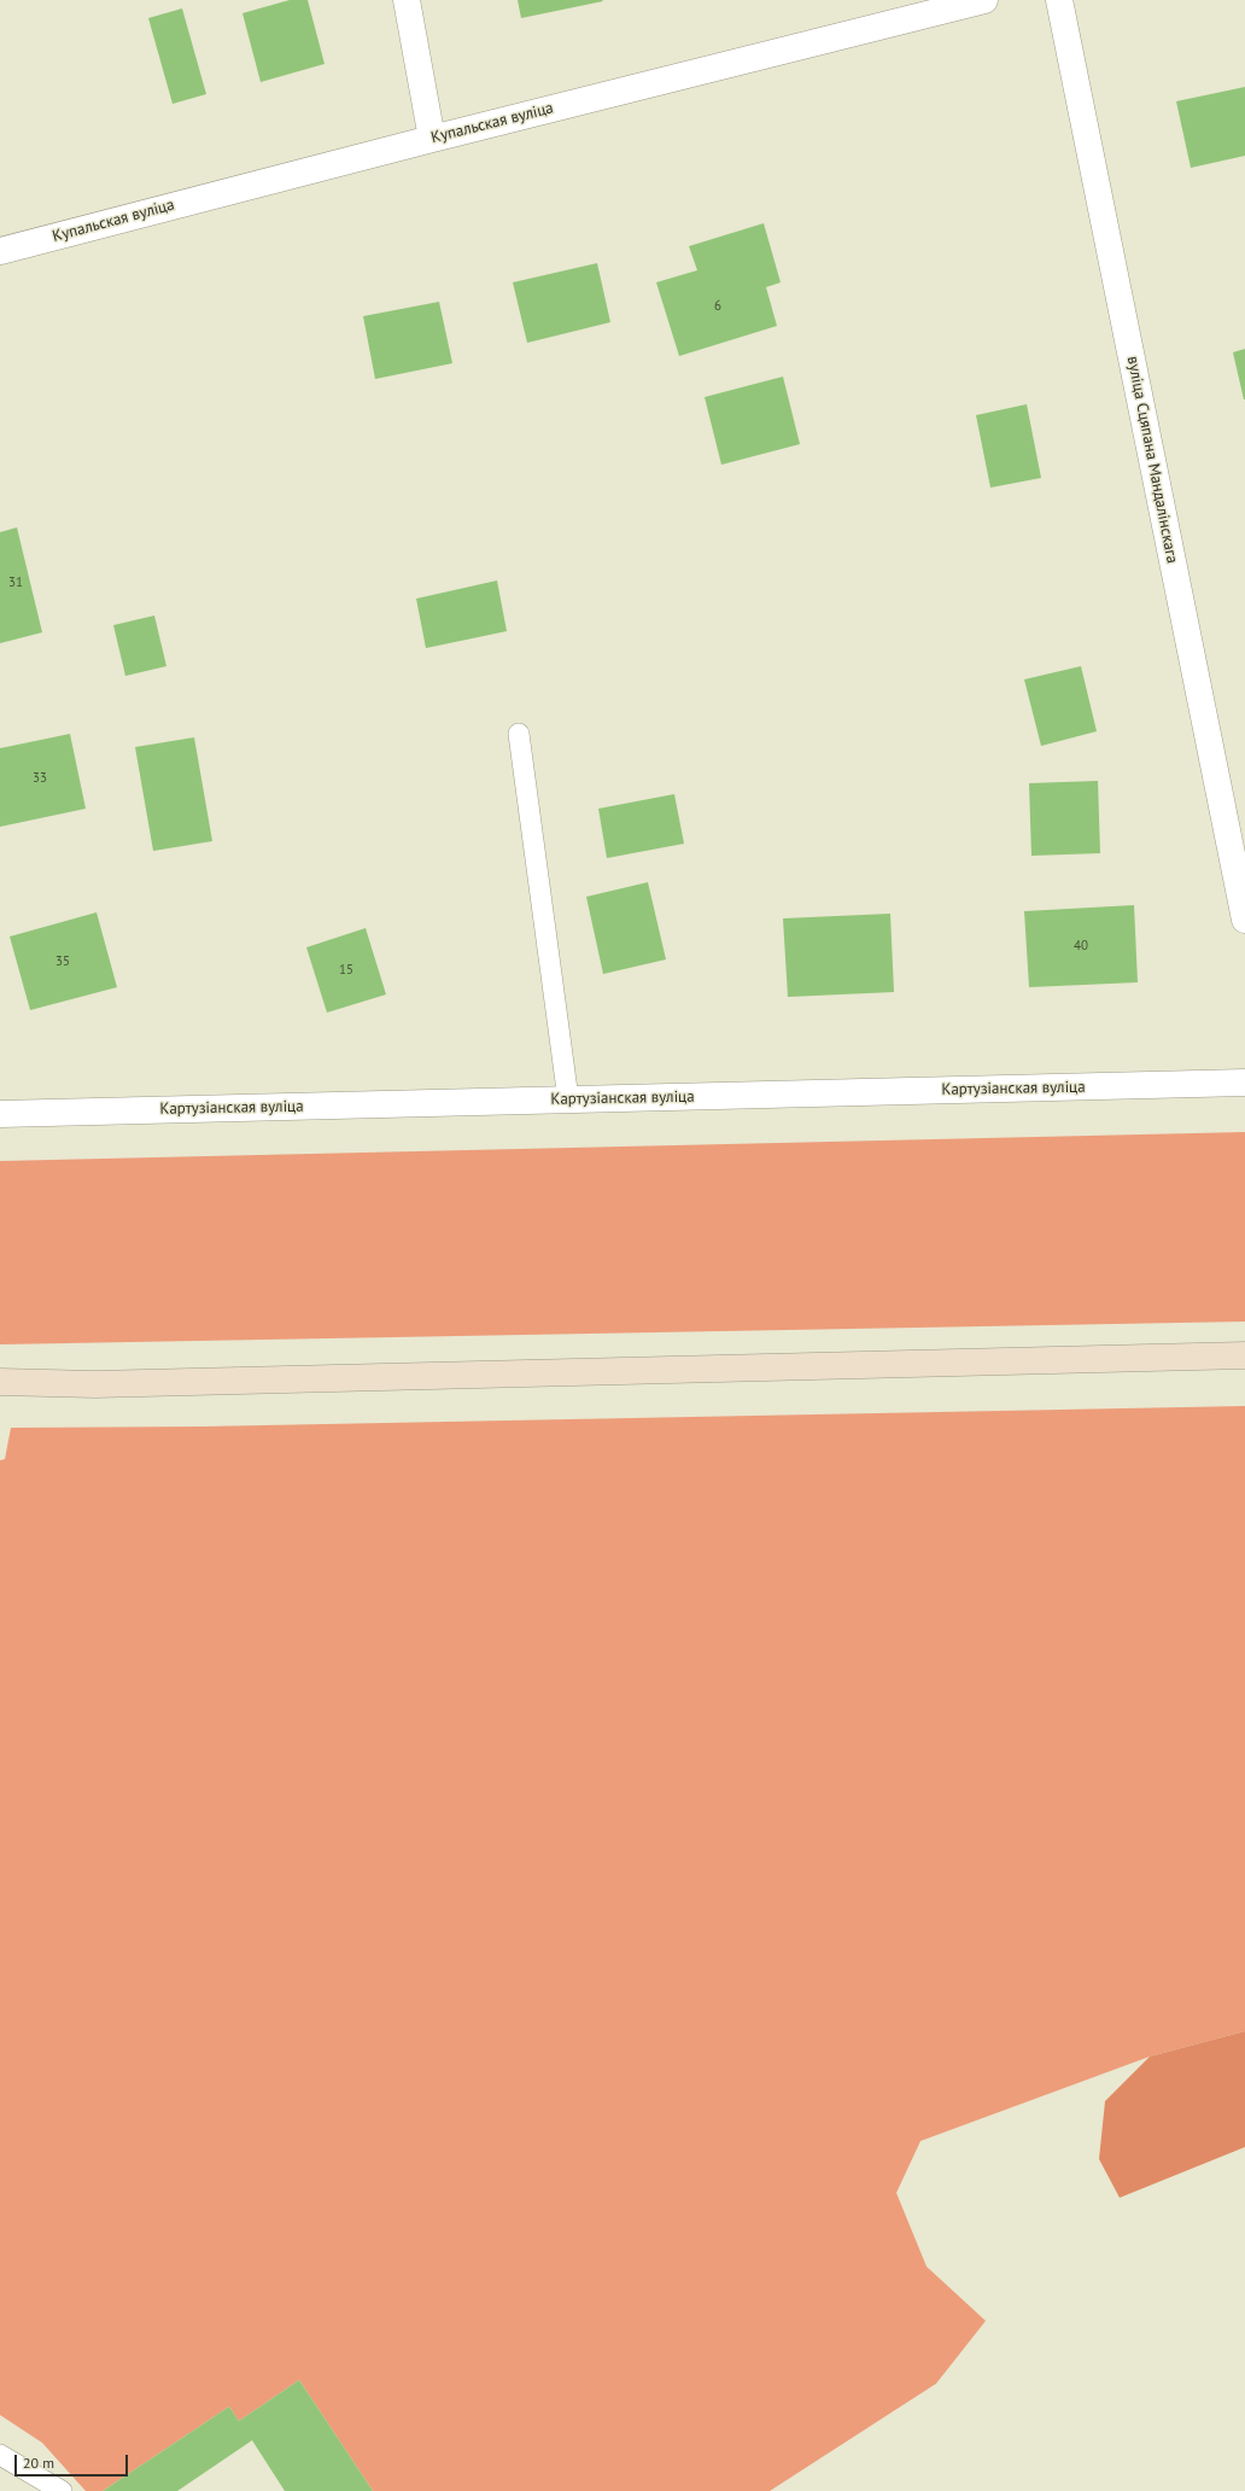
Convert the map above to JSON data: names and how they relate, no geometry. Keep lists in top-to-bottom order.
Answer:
{
  "streets": {
    "street": ["Купальская вуліца", "вуліца Сцяпана Мандалінскага", "Картузіанская вуліца"]
  },
  "house_numbers": [
    "6",
    "31",
    "33",
    "40",
    "35",
    "15"
  ],
  "scale_bar": "20 m"
}
